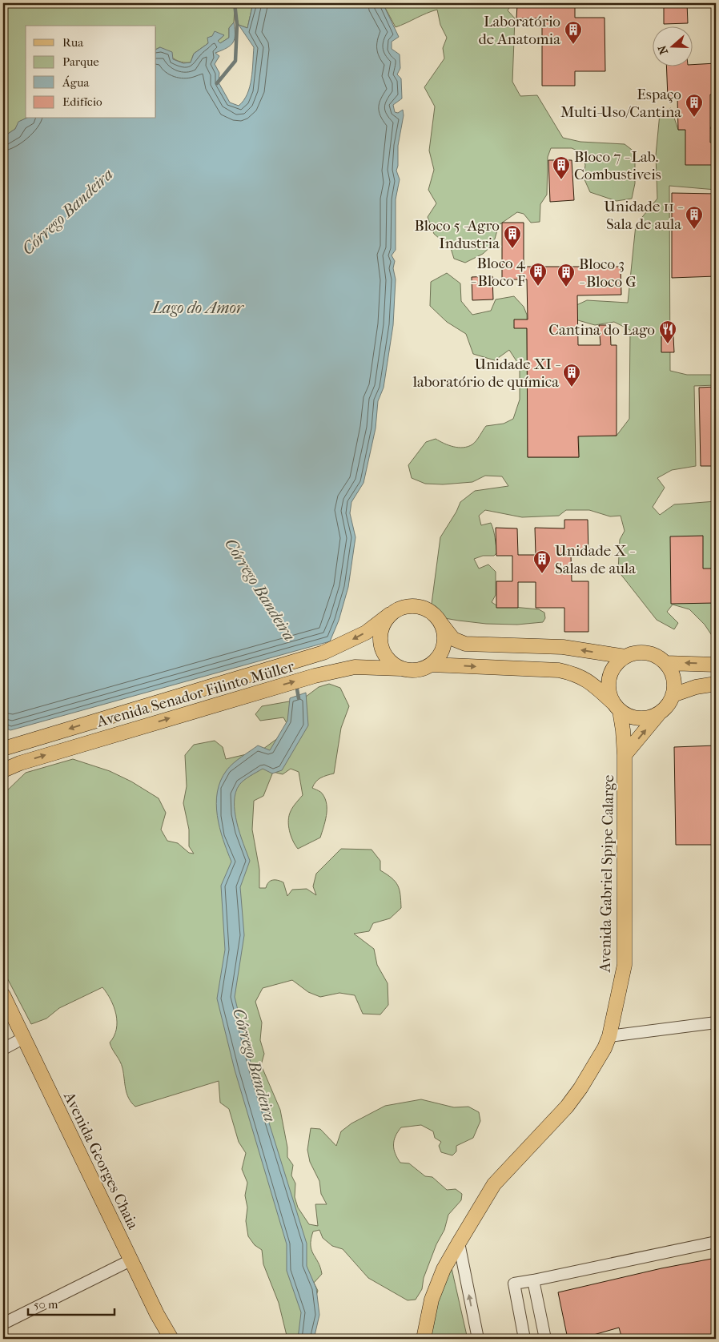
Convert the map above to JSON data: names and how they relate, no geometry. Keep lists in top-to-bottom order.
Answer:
{
  "streets": {
    "main road": ["Avenida Senador Filinto Müller", "Avenida Gabriel Spipe Calarge", "Avenida Georges Chaia"]
  },
  "water": ["Córrego Bandeira", "Lago do Amor"],
  "places": {
    "building": [
      "Laboratório de Anatomia",
      "Espaço Multi-Uso/Cantina",
      "Bloco 7 - Lab. Combustiveis",
      "Unidade 11 - Sala de aula",
      "Bloco 5 -Agro Industria",
      "Bloco 4 - Bloco F",
      "Bloco 3 - Bloco G",
      "Unidade XI - laboratório de química",
      "Unidade X - Salas de aula"
    ],
    "restaurant": ["Cantina do Lago"]
  },
  "legend": [
    "Rua",
    "Parque",
    "Água",
    "Edifício"
  ],
  "scale_bar": "50 m",
  "north": "left"
}
